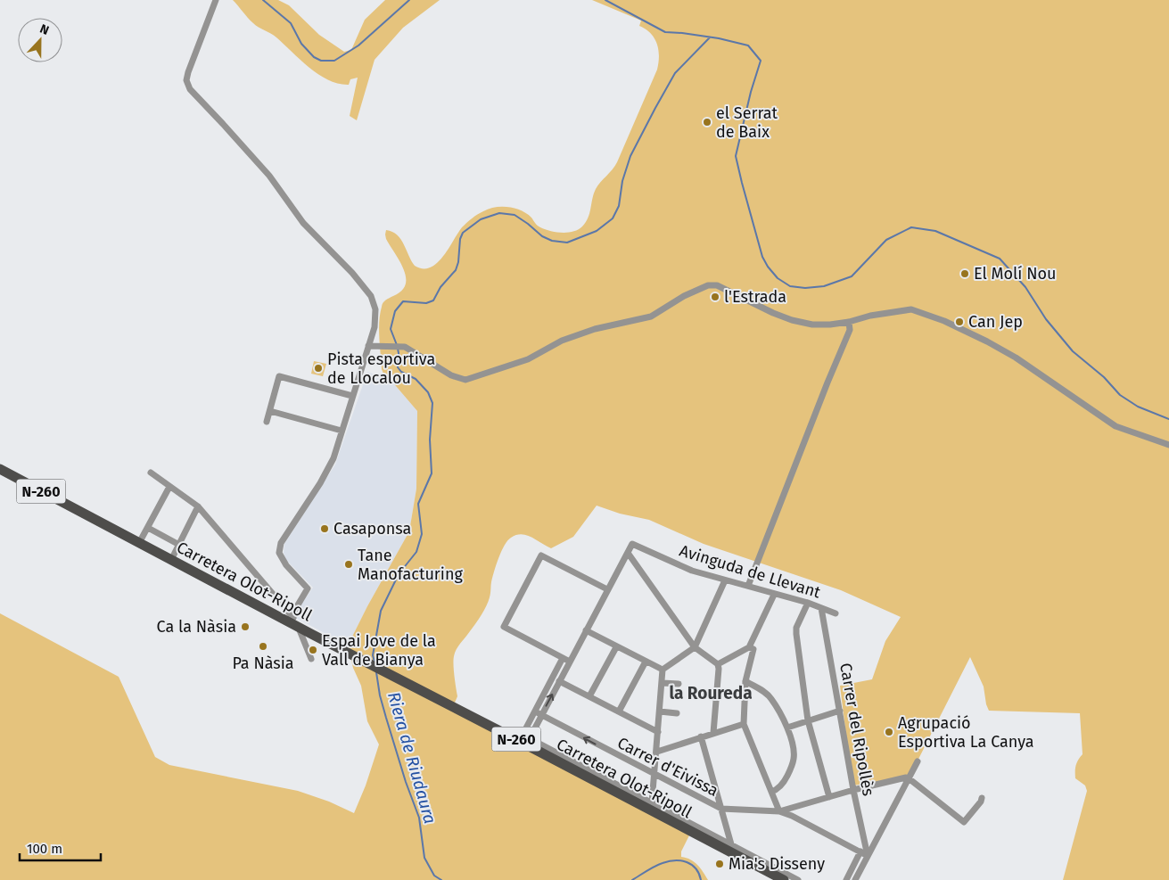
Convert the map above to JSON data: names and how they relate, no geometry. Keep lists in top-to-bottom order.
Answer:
{
  "streets": {
    "main road": ["N-260", "Carretera Olot-Ripoll"],
    "street": ["Avinguda de Llevant", "Carrer del Ripollès", "Carrer d'Eivissa"]
  },
  "crossings": [
    ["Avinguda de Llevant", "Carrer del Ripollès"],
    ["Carrer del Ripollès", "Carrer d'Eivissa"]
  ],
  "districts": ["la Roureda"],
  "water": ["Riera de Riudaura"],
  "places": [
    "el Serrat de Baix",
    "El Molí Nou",
    "l'Estrada",
    "Can Jep",
    "Pista esportiva de Llocalou",
    "Casaponsa",
    "Tane Manofacturing",
    "Ca la Nàsia",
    "Pa Nàsia",
    "Espai Jove de la Vall de Bianya",
    "Agrupació Esportiva La Canya",
    "Mia's Disseny"
  ],
  "scale_bar": "100 m",
  "north": "top"
}
